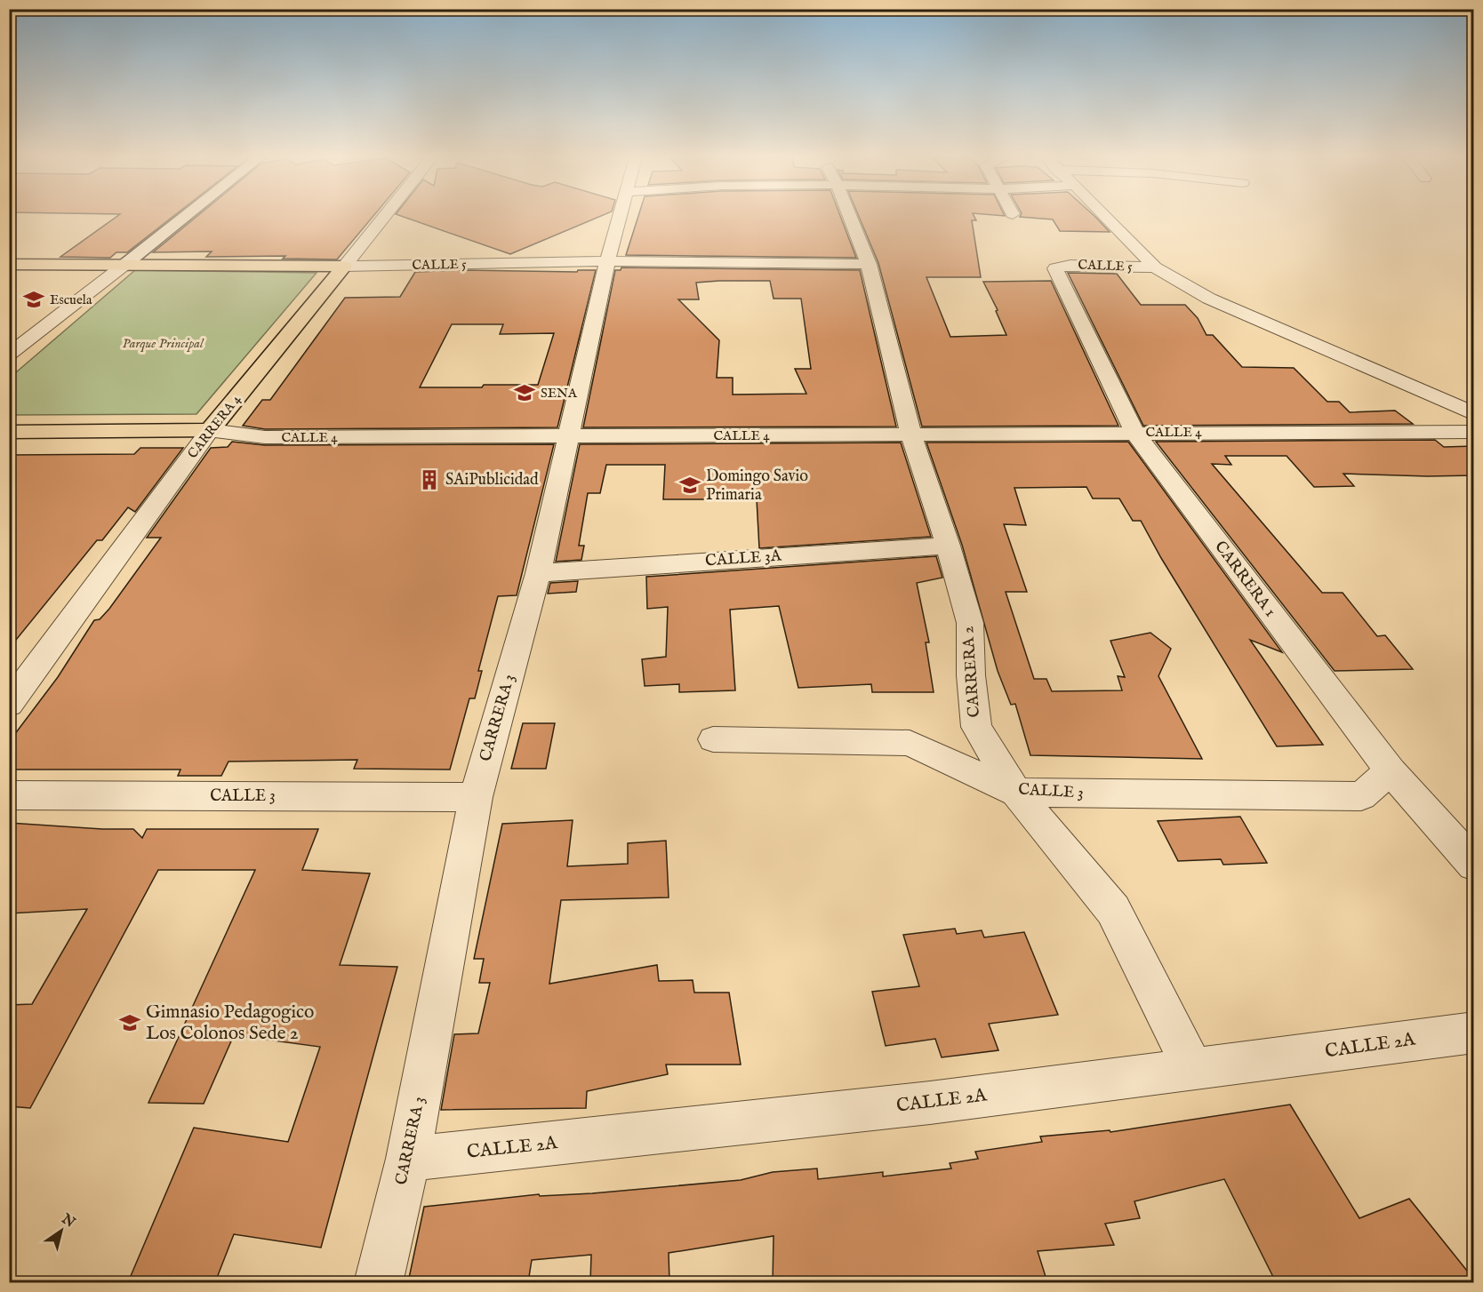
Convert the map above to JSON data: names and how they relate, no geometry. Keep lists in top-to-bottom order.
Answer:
{
  "streets": {
    "main road": ["CALLE 5", "CARRERA 4", "CALLE 4"],
    "street": [
      "CALLE 3A",
      "CARRERA 1",
      "CARRERA 2",
      "CARRERA 3",
      "CALLE 3",
      "CALLE 2A"
    ]
  },
  "crossings": [
    ["CALLE 5", "CARRERA 4"],
    ["CALLE 5", "CARRERA 1"],
    ["CALLE 5", "CARRERA 2"],
    ["CALLE 5", "CARRERA 3"],
    ["CARRERA 4", "CALLE 4"],
    ["CALLE 4", "CARRERA 1"],
    ["CALLE 4", "CARRERA 2"],
    ["CALLE 4", "CARRERA 3"],
    ["CALLE 3A", "CARRERA 2"],
    ["CALLE 3A", "CARRERA 3"],
    ["CARRERA 1", "CALLE 3"],
    ["CARRERA 2", "CALLE 3"],
    ["CARRERA 2", "CALLE 2A"],
    ["CARRERA 3", "CALLE 3"],
    ["CARRERA 3", "CALLE 2A"]
  ],
  "parks": ["Parque Principal"],
  "places": {
    "school or university": [
      "Escuela",
      "SENA",
      "Domingo Savio Primaria",
      "Gimnasio Pedagogico Los Colonos Sede 2"
    ],
    "building": ["SAiPublicidad"]
  },
  "north": "top right"
}
